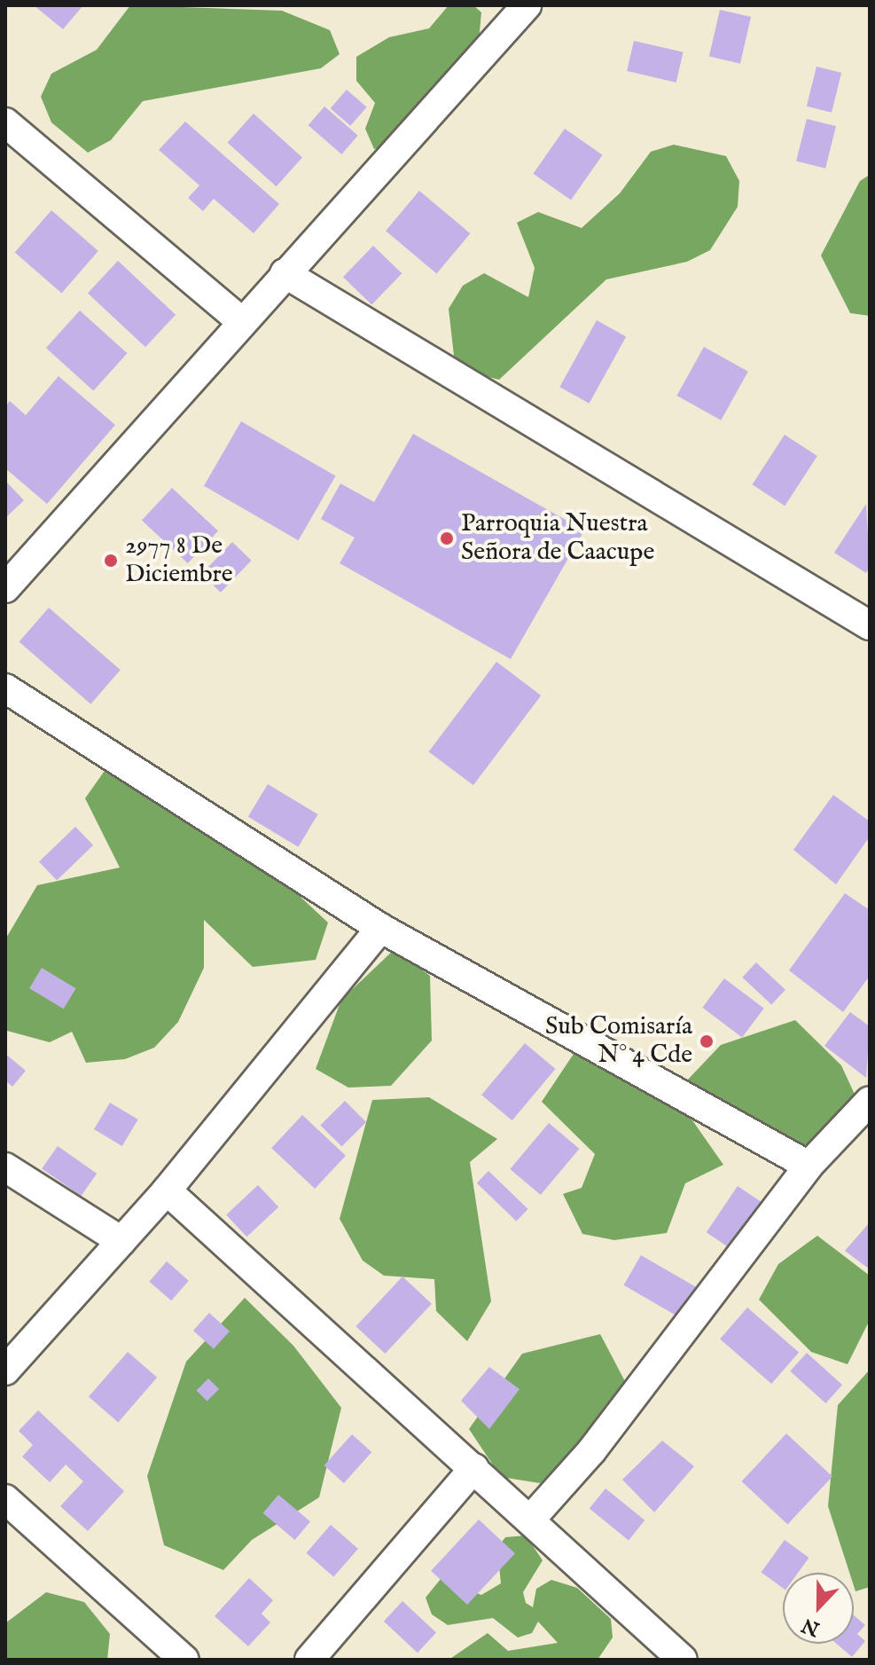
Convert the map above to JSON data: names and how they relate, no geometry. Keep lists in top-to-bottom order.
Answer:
{
  "places": ["Parroquia Nuestra Señora de Caacupe", "2977 8 De Diciembre", "Sub Comisaría N° 4 Cde"],
  "north": "bottom"
}
